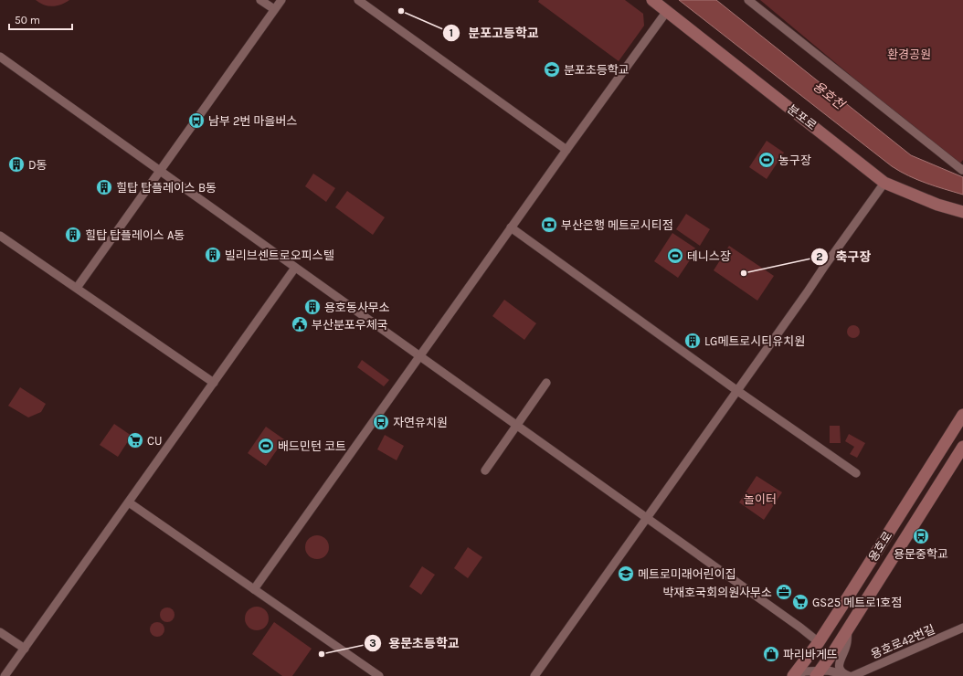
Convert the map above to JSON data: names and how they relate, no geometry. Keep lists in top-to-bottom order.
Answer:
{
  "streets": {
    "main road": ["분포로", "용호로"],
    "street": ["용호로42번길"]
  },
  "water": ["용호천"],
  "parks": ["환경공원", "놀이터"],
  "places": {
    "other": ["분포고등학교", "축구장", "용문초등학교"],
    "school or university": ["분포초등학교", "메트로미래어린이집"],
    "bus stop": ["남부 2번 마을버스", "자연유치원", "용문중학교"],
    "sports": ["농구장", "테니스장", "배드민턴 코트"],
    "building": [
      "D동",
      "힐탑 탑플레이스 B동",
      "힐탑 탑플레이스 A동",
      "빌리브센트로오피스텔",
      "용호동사무소",
      "LG메트로시티유치원"
    ],
    "bank": ["부산은행 메트로시티점"],
    "public building": ["부산분포우체국"],
    "supermarket": ["CU", "GS25 메트로1호점"],
    "office": ["박재호국회의원사무소"],
    "shop": ["파리바게뜨"]
  },
  "scale_bar": "50 m"
}
